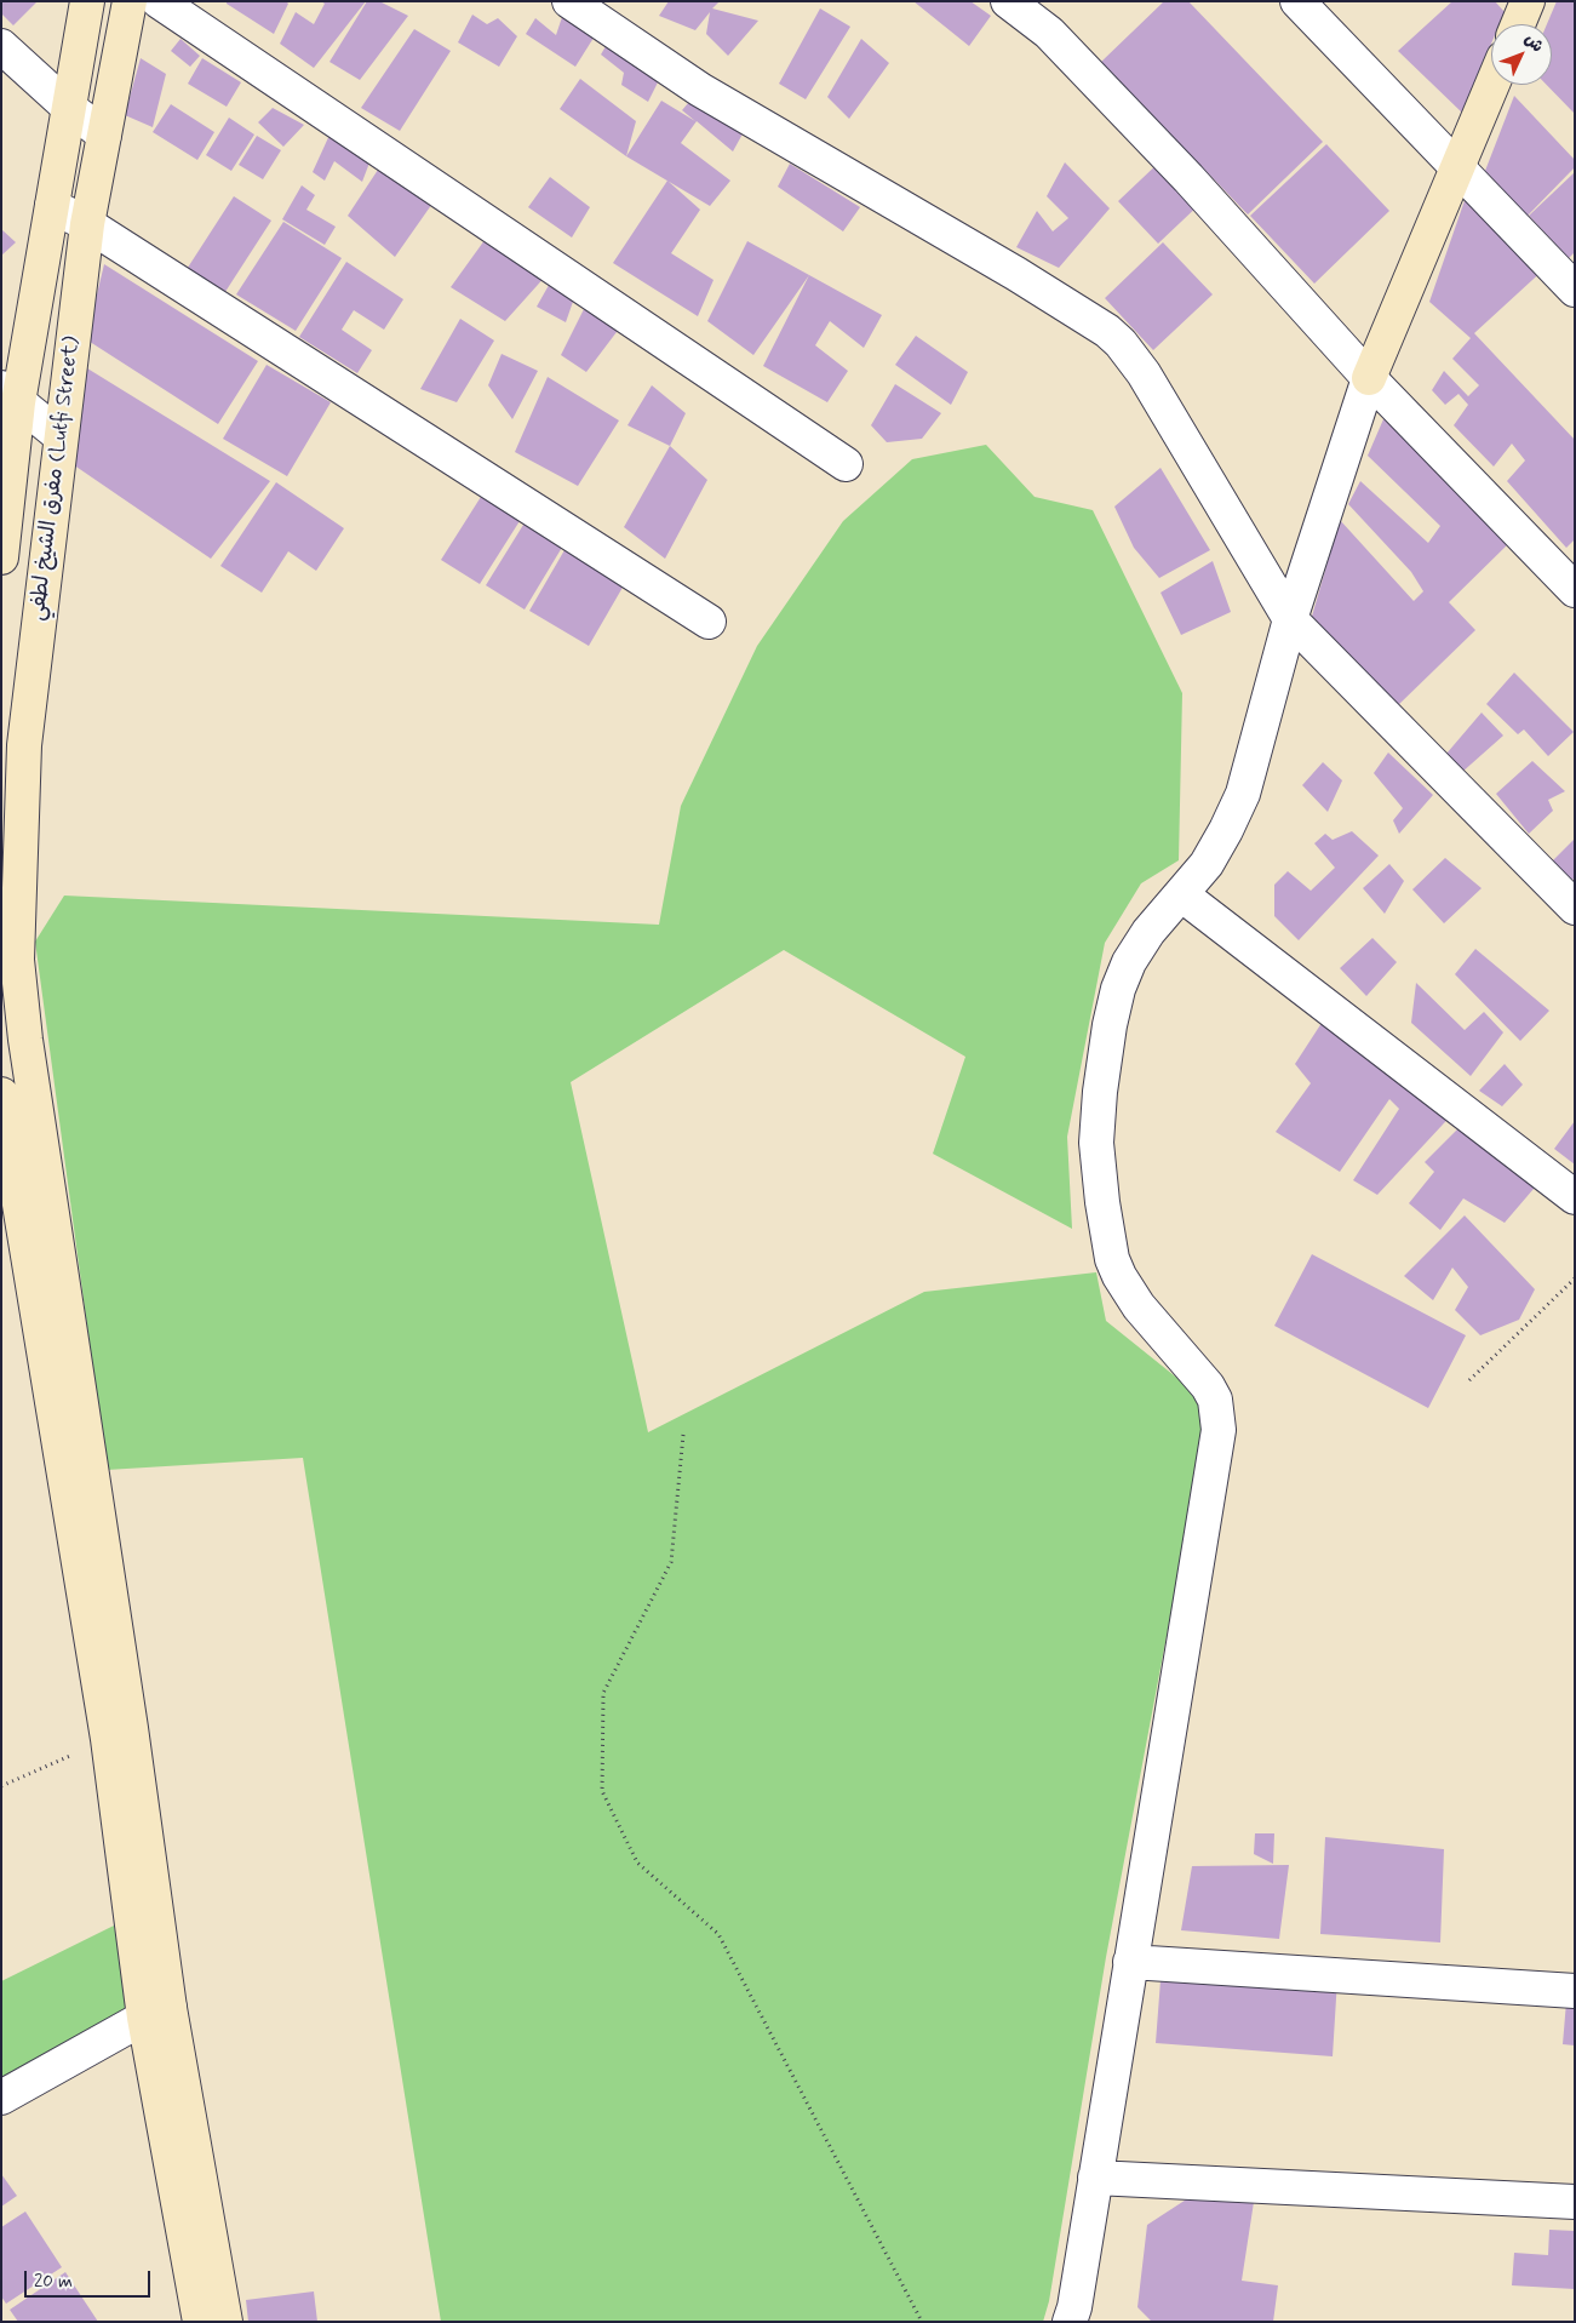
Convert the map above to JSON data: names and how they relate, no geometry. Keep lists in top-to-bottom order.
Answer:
{
  "streets": {
    "street": ["مفرق الشيخ لطفي (Lutfi Street)"]
  },
  "scale_bar": "20 m",
  "north": "top right"
}
